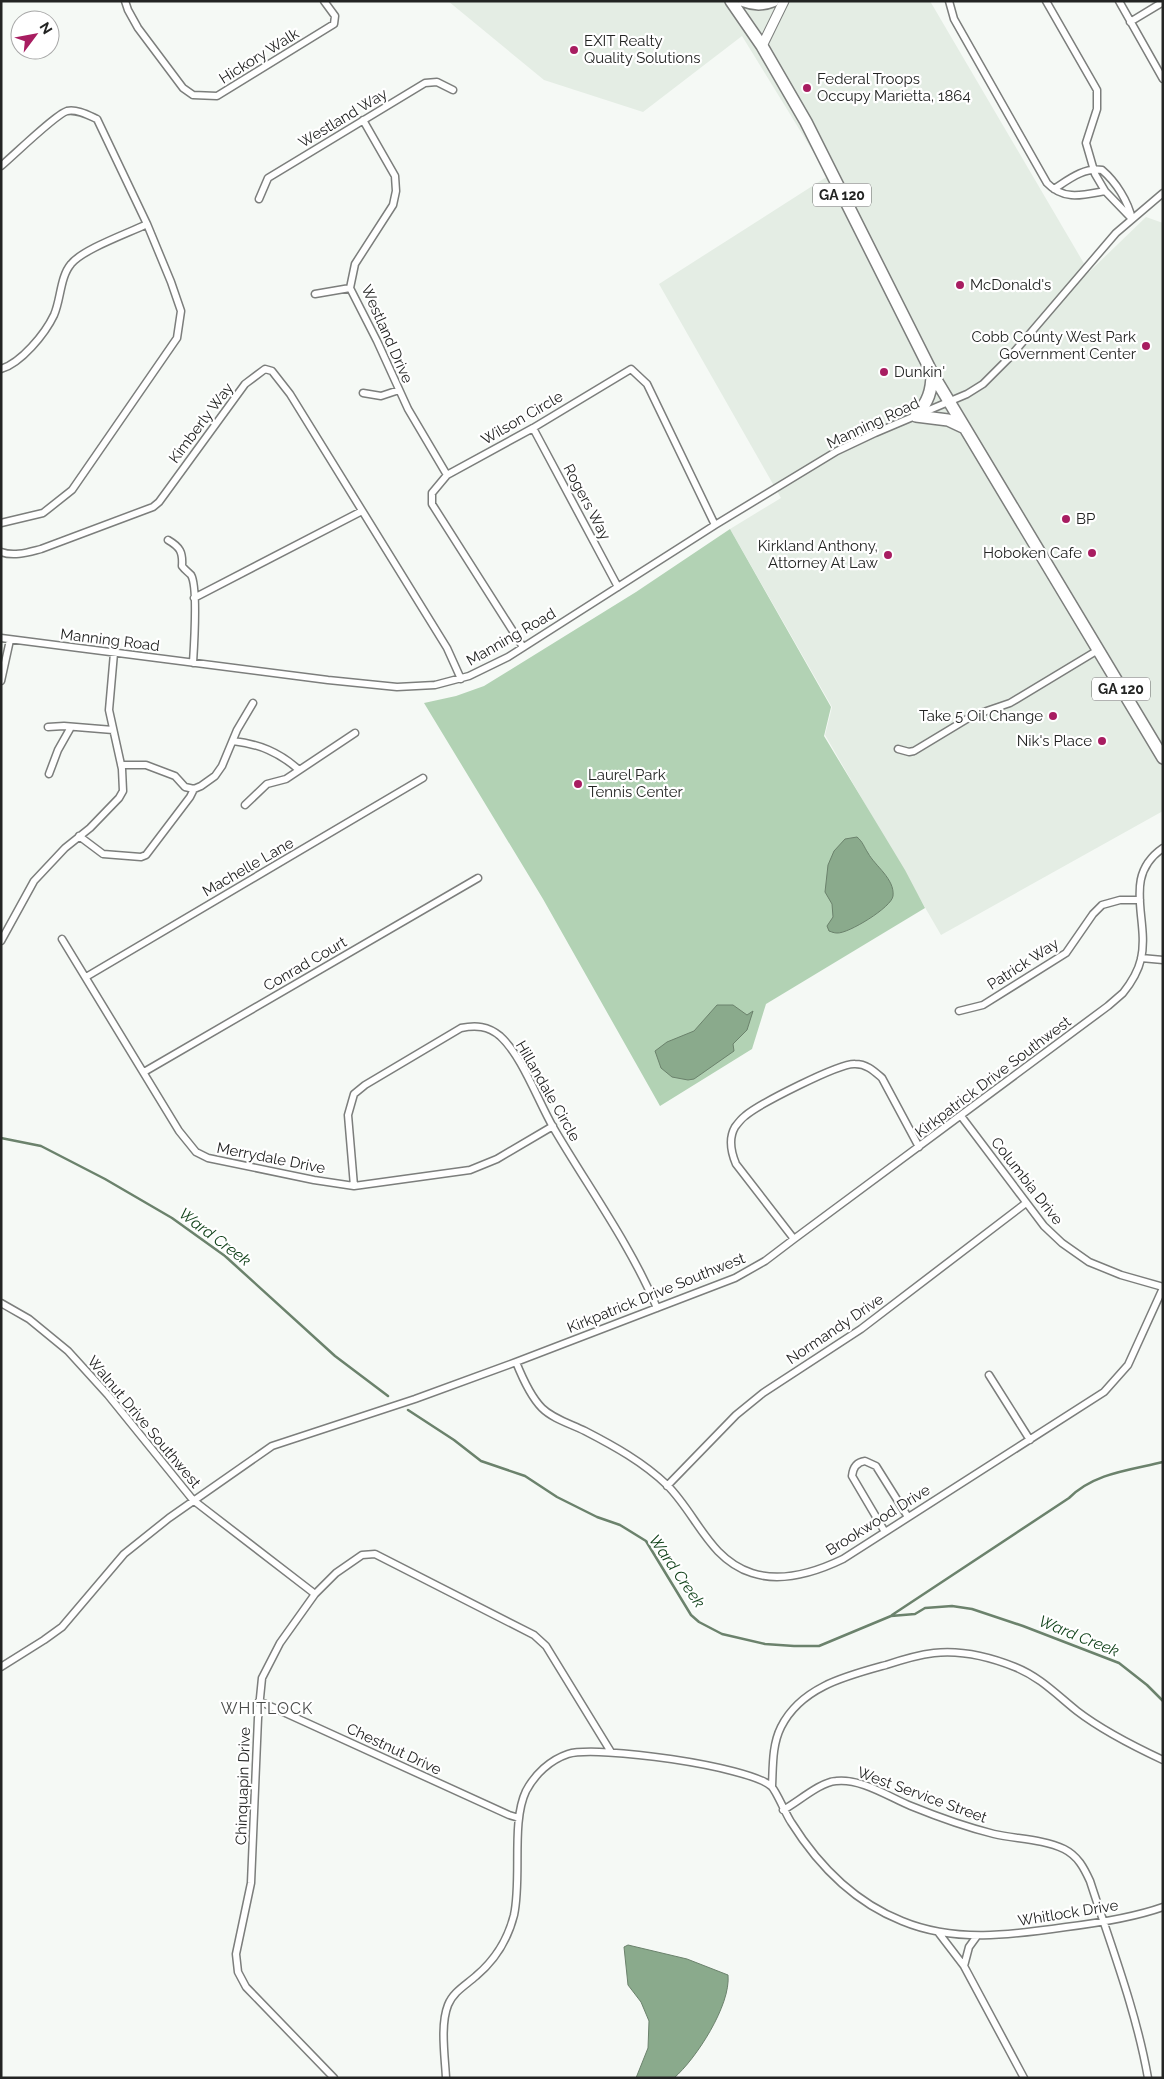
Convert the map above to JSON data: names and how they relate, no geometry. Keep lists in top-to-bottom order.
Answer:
{
  "streets": {
    "highway": ["GA 120"],
    "street": [
      "Hickory Walk",
      "Westland Way",
      "Westland Drive",
      "Wilson Circle",
      "Kimberly Way",
      "Manning Road",
      "Rogers Way",
      "Machelle Lane",
      "Conrad Court",
      "Patrick Way",
      "Kirkpatrick Drive Southwest",
      "Hillandale Circle",
      "Merrydale Drive",
      "Columbia Drive",
      "Normandy Drive",
      "Walnut Drive Southwest",
      "Brookwood Drive",
      "Chestnut Drive",
      "Chinquapin Drive",
      "West Service Street",
      "Whitlock Drive"
    ]
  },
  "crossings": [
    ["Westland Way", "Westland Drive"],
    ["GA 120", "Manning Road"],
    ["Westland Drive", "Wilson Circle"],
    ["Wilson Circle", "Manning Road"],
    ["Wilson Circle", "Rogers Way"],
    ["Manning Road", "Rogers Way"],
    ["Machelle Lane", "Merrydale Drive"],
    ["Conrad Court", "Merrydale Drive"],
    ["Patrick Way", "Kirkpatrick Drive Southwest"],
    ["Kirkpatrick Drive Southwest", "Hillandale Circle"],
    ["Kirkpatrick Drive Southwest", "Columbia Drive"],
    ["Kirkpatrick Drive Southwest", "Walnut Drive Southwest"],
    ["Kirkpatrick Drive Southwest", "Brookwood Drive"],
    ["Hillandale Circle", "Merrydale Drive"],
    ["Columbia Drive", "Normandy Drive"],
    ["Columbia Drive", "Brookwood Drive"],
    ["Normandy Drive", "Brookwood Drive"],
    ["Walnut Drive Southwest", "Chinquapin Drive"],
    ["Chestnut Drive", "Chinquapin Drive"],
    ["West Service Street", "Whitlock Drive"]
  ],
  "districts": ["WHITLOCK"],
  "water": ["Ward Creek"],
  "places": [
    "EXIT Realty Quality Solutions",
    "Federal Troops Occupy Marietta, 1864",
    "McDonald's",
    "Cobb County West Park Government Center",
    "Dunkin'",
    "BP",
    "Hoboken Cafe",
    "Kirkland Anthony, Attorney At Law",
    "Take 5 Oil Change",
    "Nik's Place",
    "Laurel Park Tennis Center"
  ],
  "north": "top right"
}
